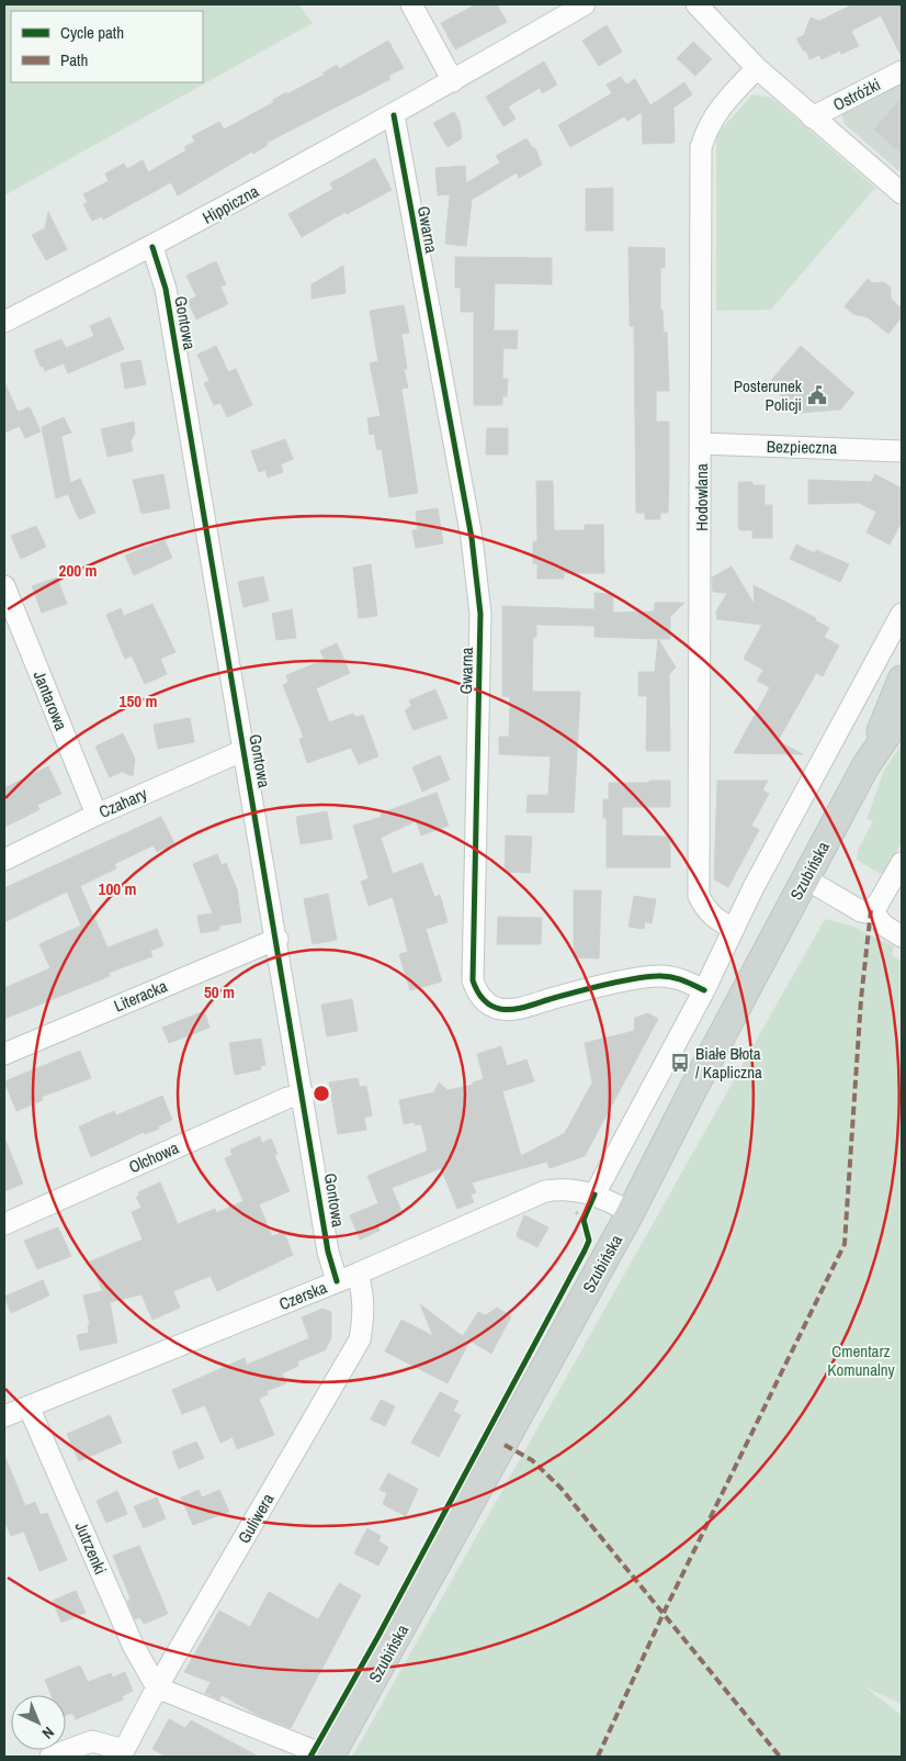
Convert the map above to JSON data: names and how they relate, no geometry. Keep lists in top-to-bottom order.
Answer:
{
  "streets": {
    "main road": ["Szubińska"],
    "street": [
      "Ostróżki",
      "Hippiczna",
      "Gwarna",
      "Gontowa",
      "Bezpieczna",
      "Hodowlana",
      "Jantarowa",
      "Czahary",
      "Literacka",
      "Olchowa",
      "Czerska",
      "Guliwera",
      "Jutrzenki"
    ]
  },
  "crossings": [
    ["Hippiczna", "Gwarna"],
    ["Hippiczna", "Gontowa"],
    ["Gontowa", "Czahary"],
    ["Gontowa", "Literacka"],
    ["Gontowa", "Olchowa"],
    ["Gontowa", "Czerska"],
    ["Bezpieczna", "Hodowlana"],
    ["Jantarowa", "Czahary"],
    ["Szubińska", "Czerska"],
    ["Czerska", "Guliwera"],
    ["Czerska", "Jutrzenki"],
    ["Guliwera", "Jutrzenki"]
  ],
  "parks": ["Cmentarz Komunalny"],
  "places": {
    "public building": ["Posterunek Policji"],
    "bus stop": ["Białe Błota / Kapliczna"]
  },
  "legend": ["Cycle path", "Path"],
  "north": "bottom right",
  "rings": [
    "200 m",
    "150 m",
    "100 m",
    "50 m"
  ]
}
